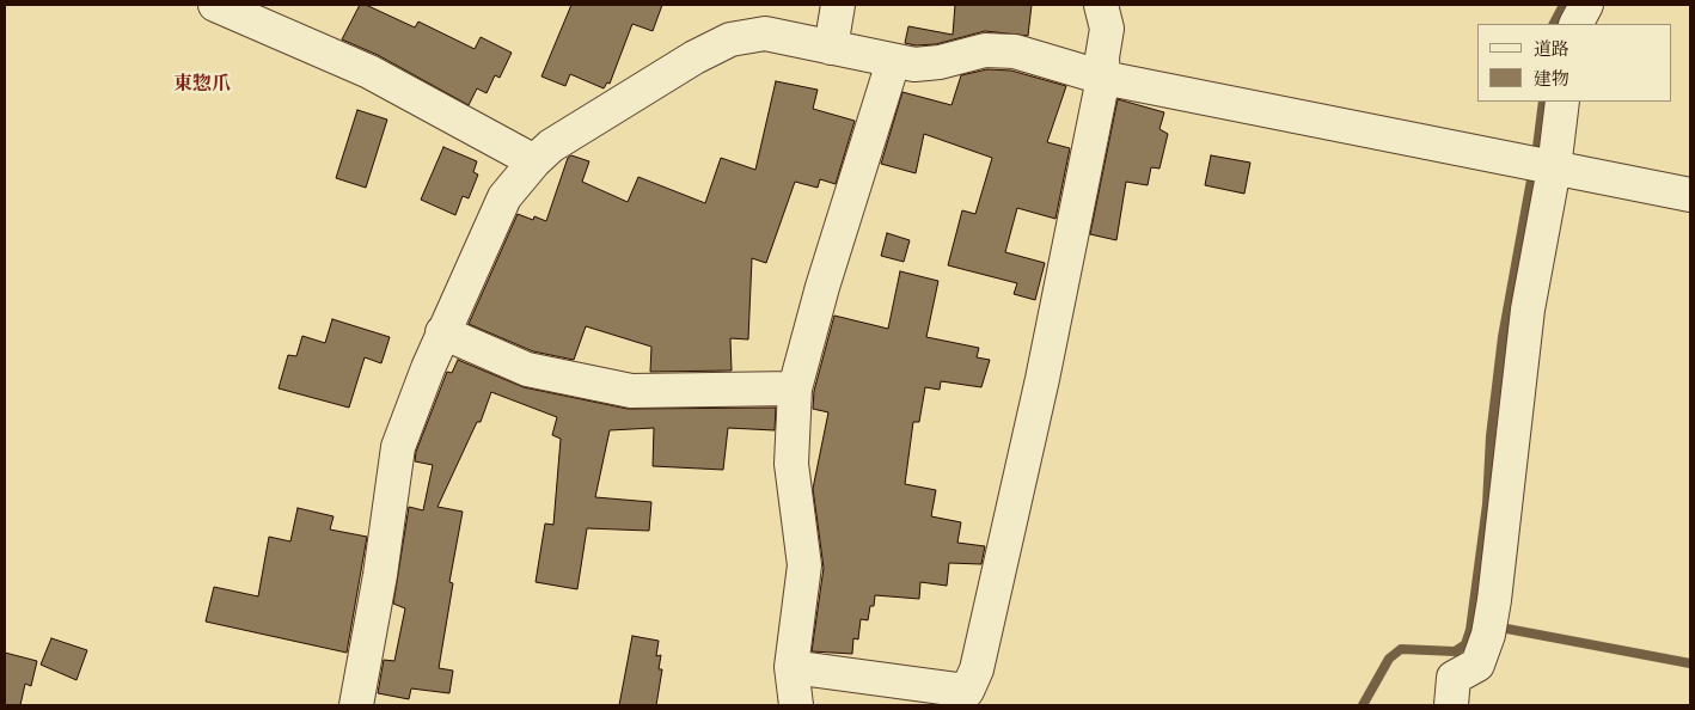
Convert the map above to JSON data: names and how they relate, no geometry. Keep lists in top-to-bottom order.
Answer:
{
  "districts": ["東惣爪"],
  "legend": ["道路", "建物"]
}
